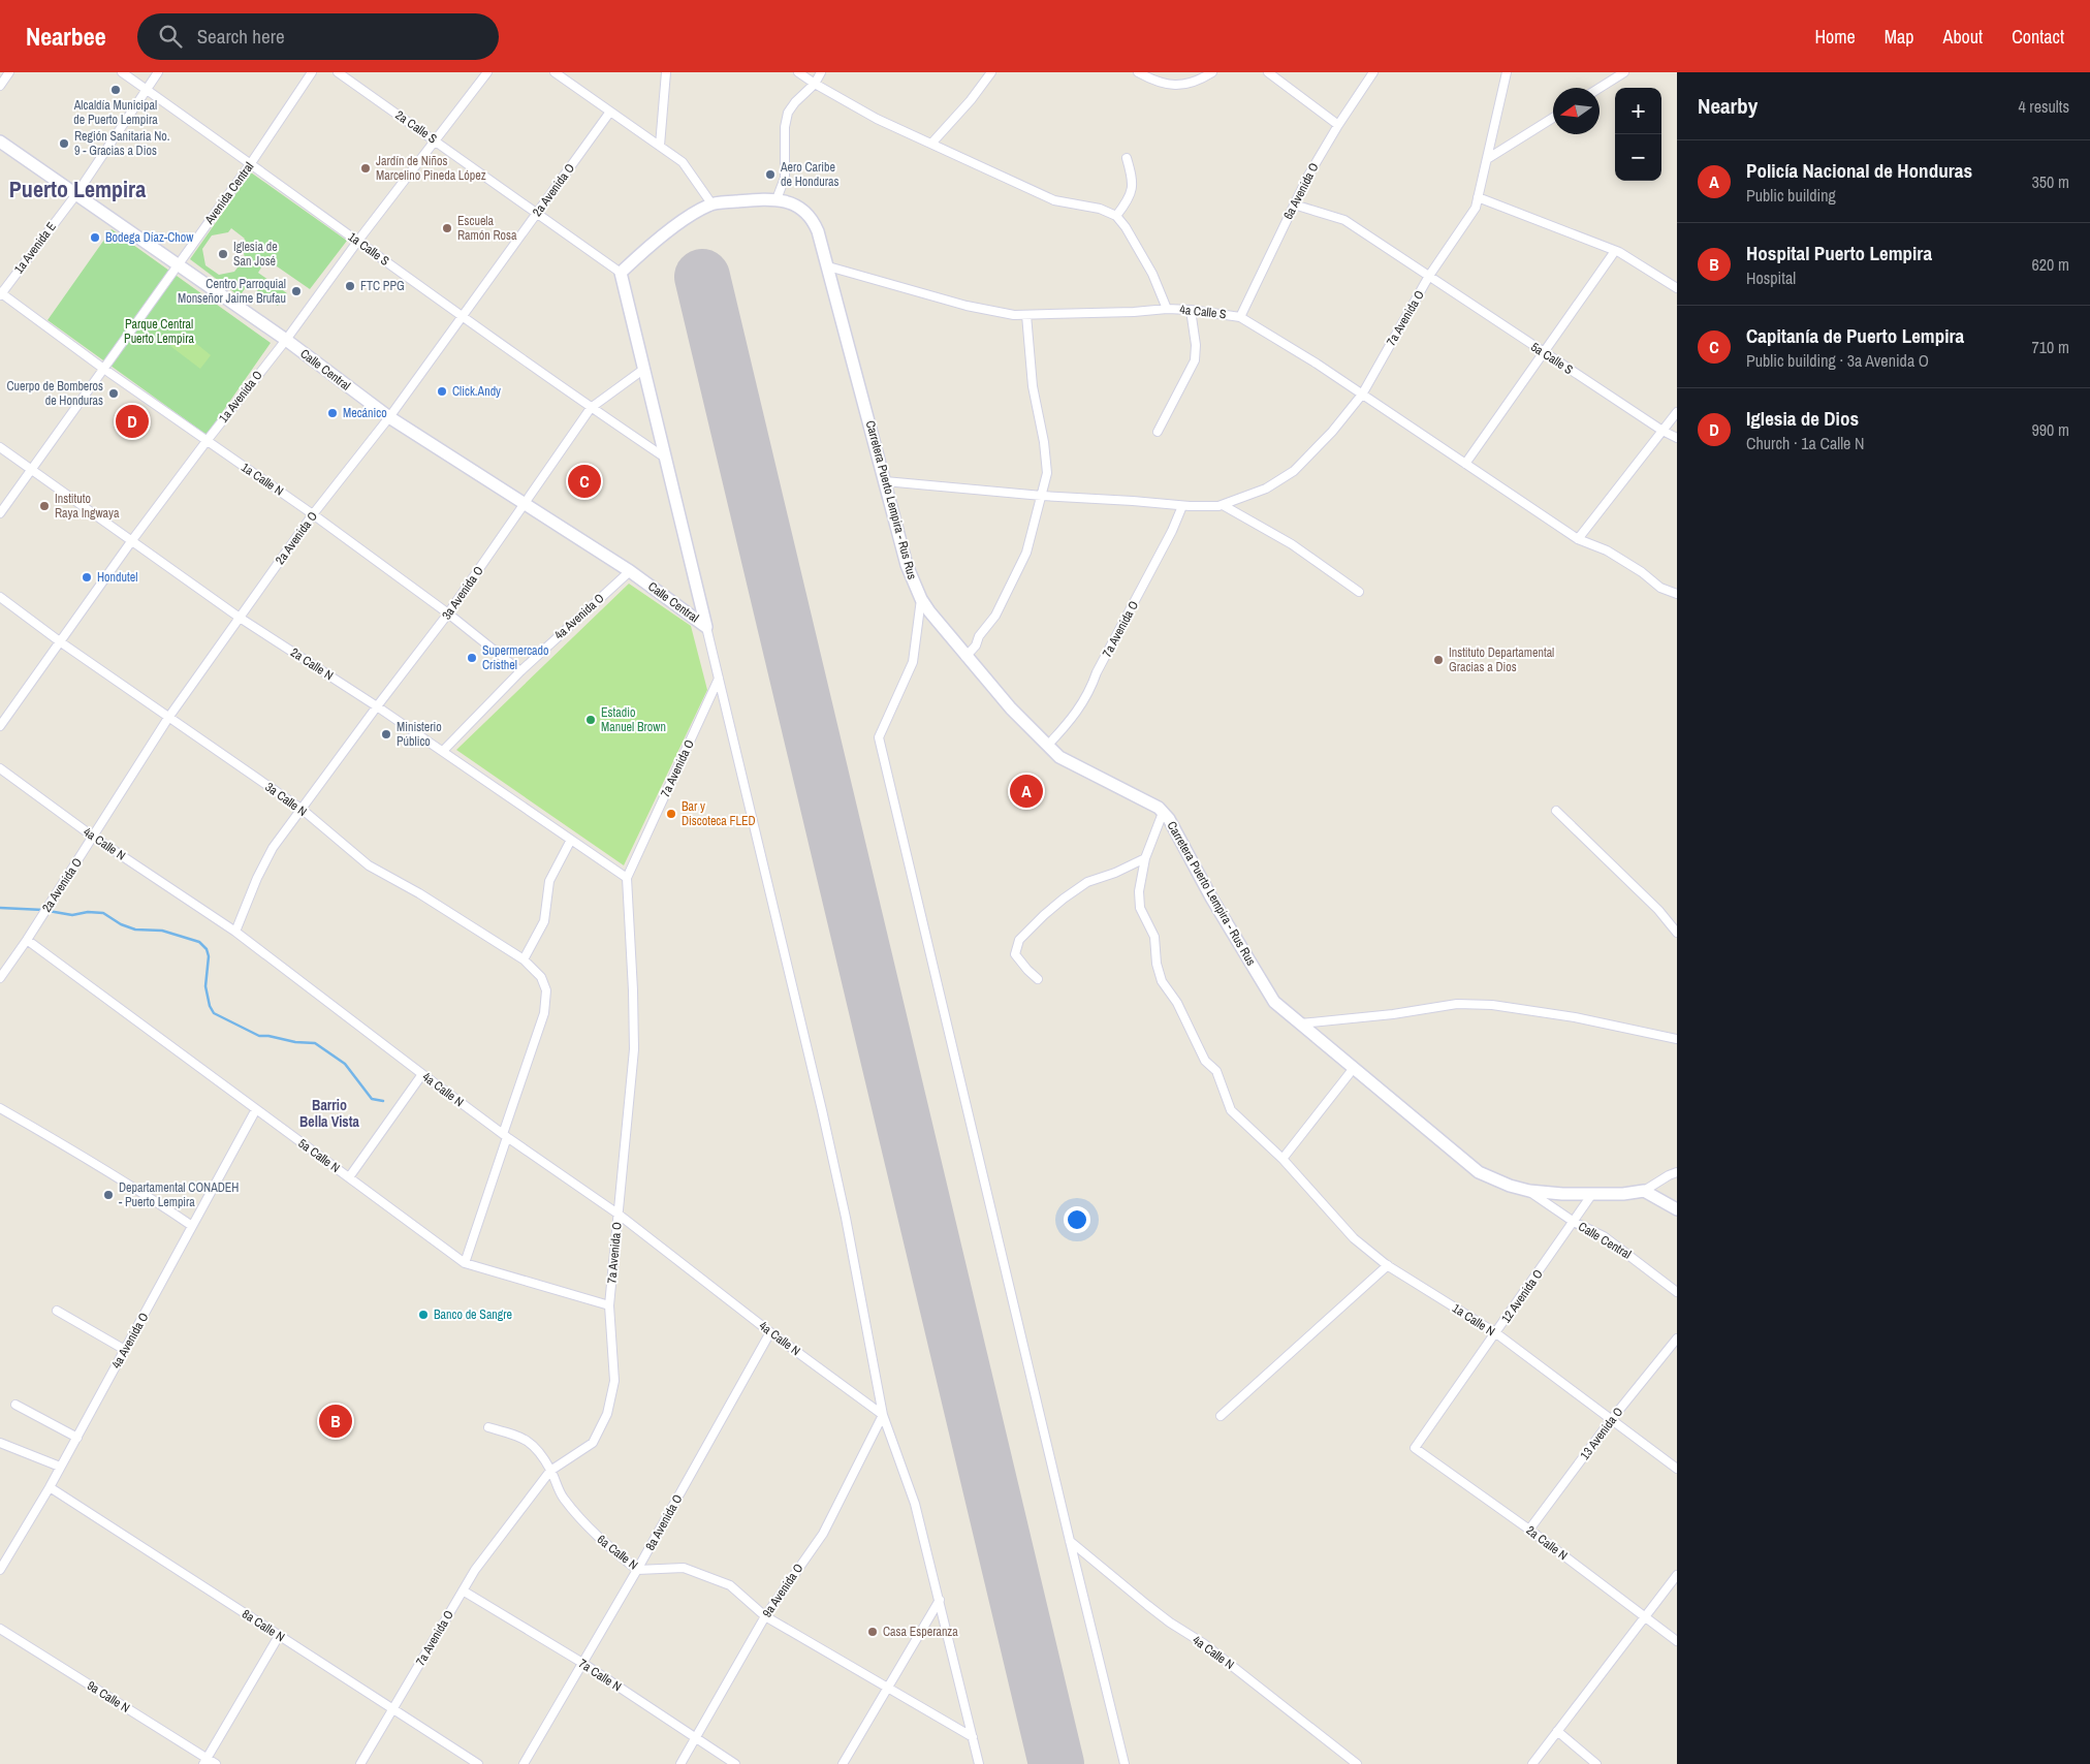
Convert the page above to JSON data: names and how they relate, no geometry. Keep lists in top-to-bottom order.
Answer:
{
  "streets": {
    "street": [
      "2a Calle S",
      "2a Avenida O",
      "6a Avenida O",
      "Avenida Central",
      "1a Avenida E",
      "1a Calle S",
      "4a Calle S",
      "7a Avenida O",
      "5a Calle S",
      "Calle Central",
      "1a Avenida O",
      "1a Calle N",
      "Carretera Puerto Lempira - Rus Rus",
      "3a Avenida O",
      "4a Avenida O",
      "2a Calle N",
      "3a Calle N",
      "4a Calle N",
      "5a Calle N",
      "12 Avenida O",
      "13 Avenida O",
      "8a Avenida O",
      "6a Calle N",
      "9a Avenida O",
      "8a Calle N",
      "7a Calle N",
      "9a Calle N"
    ]
  },
  "crossings": [
    ["2a Calle S", "2a Avenida O"],
    ["2a Calle S", "1a Avenida O"],
    ["2a Calle S", "Carretera Puerto Lempira - Rus Rus"],
    ["2a Avenida O", "1a Calle S"],
    ["2a Avenida O", "Calle Central"],
    ["2a Avenida O", "1a Calle N"],
    ["2a Avenida O", "2a Calle N"],
    ["2a Avenida O", "3a Calle N"],
    ["2a Avenida O", "4a Calle N"],
    ["2a Avenida O", "5a Calle N"],
    ["6a Avenida O", "4a Calle S"],
    ["6a Avenida O", "5a Calle S"],
    ["Avenida Central", "1a Calle S"],
    ["Avenida Central", "Calle Central"],
    ["Avenida Central", "1a Calle N"],
    ["Avenida Central", "2a Calle N"],
    ["1a Avenida E", "1a Calle S"],
    ["1a Avenida E", "Calle Central"],
    ["1a Avenida E", "1a Calle N"],
    ["1a Calle S", "1a Avenida O"],
    ["1a Calle S", "3a Avenida O"],
    ["4a Calle S", "7a Avenida O"],
    ["7a Avenida O", "5a Calle S"],
    ["7a Avenida O", "Carretera Puerto Lempira - Rus Rus"],
    ["7a Avenida O", "2a Calle N"],
    ["7a Avenida O", "4a Calle N"],
    ["7a Avenida O", "5a Calle N"],
    ["7a Avenida O", "6a Calle N"],
    ["7a Avenida O", "8a Calle N"],
    ["7a Avenida O", "7a Calle N"],
    ["Calle Central", "1a Avenida O"],
    ["Calle Central", "Carretera Puerto Lempira - Rus Rus"],
    ["Calle Central", "3a Avenida O"],
    ["Calle Central", "4a Avenida O"],
    ["Calle Central", "12 Avenida O"],
    ["1a Avenida O", "1a Calle N"],
    ["1a Avenida O", "2a Calle N"],
    ["1a Avenida O", "3a Calle N"],
    ["1a Calle N", "Carretera Puerto Lempira - Rus Rus"],
    ["1a Calle N", "3a Avenida O"],
    ["1a Calle N", "4a Avenida O"],
    ["1a Calle N", "12 Avenida O"],
    ["1a Calle N", "13 Avenida O"],
    ["Carretera Puerto Lempira - Rus Rus", "12 Avenida O"],
    ["3a Avenida O", "2a Calle N"],
    ["3a Avenida O", "3a Calle N"],
    ["3a Avenida O", "4a Calle N"],
    ["4a Avenida O", "2a Calle N"],
    ["4a Avenida O", "5a Calle N"],
    ["4a Avenida O", "8a Calle N"],
    ["2a Calle N", "12 Avenida O"],
    ["2a Calle N", "13 Avenida O"],
    ["3a Calle N", "4a Calle N"],
    ["4a Calle N", "8a Avenida O"],
    ["4a Calle N", "9a Avenida O"],
    ["8a Avenida O", "6a Calle N"],
    ["8a Avenida O", "7a Calle N"],
    ["6a Calle N", "9a Avenida O"],
    ["9a Avenida O", "7a Calle N"]
  ],
  "districts": ["Puerto Lempira", "Barrio Bella Vista"],
  "parks": ["Parque Central Puerto Lempira"],
  "places": [
    "Alcaldía Municipal de Puerto Lempira",
    "Región Sanitaria No. 9 - Gracias a Dios",
    "Jardín de Niños Marcelino Pineda López",
    "Aero Caribe de Honduras",
    "Escuela Ramón Rosa",
    "Bodega Díaz-Chow",
    "Iglesia de San José",
    "FTC PPG",
    "Centro Parroquial Monseñor Jaime Brufau",
    "Click.Andy",
    "Cuerpo de Bomberos de Honduras",
    "Mecánico",
    "Instituto Raya Ingwaya",
    "Hondutel",
    "Supermercado Cristhel",
    "Instituto Departamental Gracias a Dios",
    "Estadio Manuel Brown",
    "Ministerio Público",
    "Bar y Discoteca FLED",
    "Departamental CONADEH - Puerto Lempira",
    "Banco de Sangre",
    "Casa Esperanza"
  ],
  "north": "left",
  "page": {
    "header": "Nearbee",
    "search": "Search here",
    "nav": [
      "Home",
      "Map",
      "About",
      "Contact"
    ],
    "heading": ["Nearby", "4 results"],
    "map_buttons": ["+", "−"],
    "list": [
      {
        "mark": "A",
        "name": "Policía Nacional de Honduras",
        "note": "Public building",
        "value": "350 m"
      },
      {
        "mark": "B",
        "name": "Hospital Puerto Lempira",
        "note": "Hospital",
        "value": "620 m"
      },
      {
        "mark": "C",
        "name": "Capitanía de Puerto Lempira",
        "note": "Public building · 3a Avenida O",
        "value": "710 m"
      },
      {
        "mark": "D",
        "name": "Iglesia de Dios",
        "note": "Church · 1a Calle N",
        "value": "990 m"
      }
    ],
    "pins": [
      "D",
      "C",
      "A",
      "B"
    ]
  }
}
